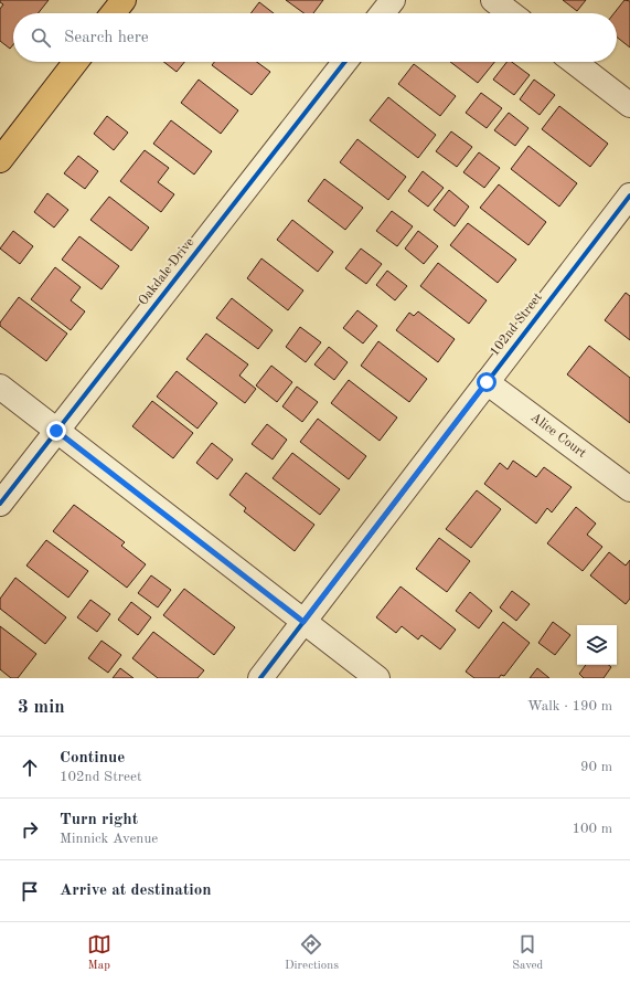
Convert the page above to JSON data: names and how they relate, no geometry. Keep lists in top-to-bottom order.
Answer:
{
  "streets": {
    "street": ["Oakdale Drive", "102nd Street", "Alice Court"]
  },
  "crossings": [
    ["102nd Street", "Alice Court"]
  ],
  "page": {
    "search": "Search here",
    "heading": ["3 min", "Walk · 190 m"],
    "list": [
      ["Continue", "102nd Street", "90 m"],
      ["Turn right", "Minnick Avenue", "100 m"],
      "Arrive at destination"
    ],
    "nav": ["Map", "Directions", "Saved"]
  }
}
